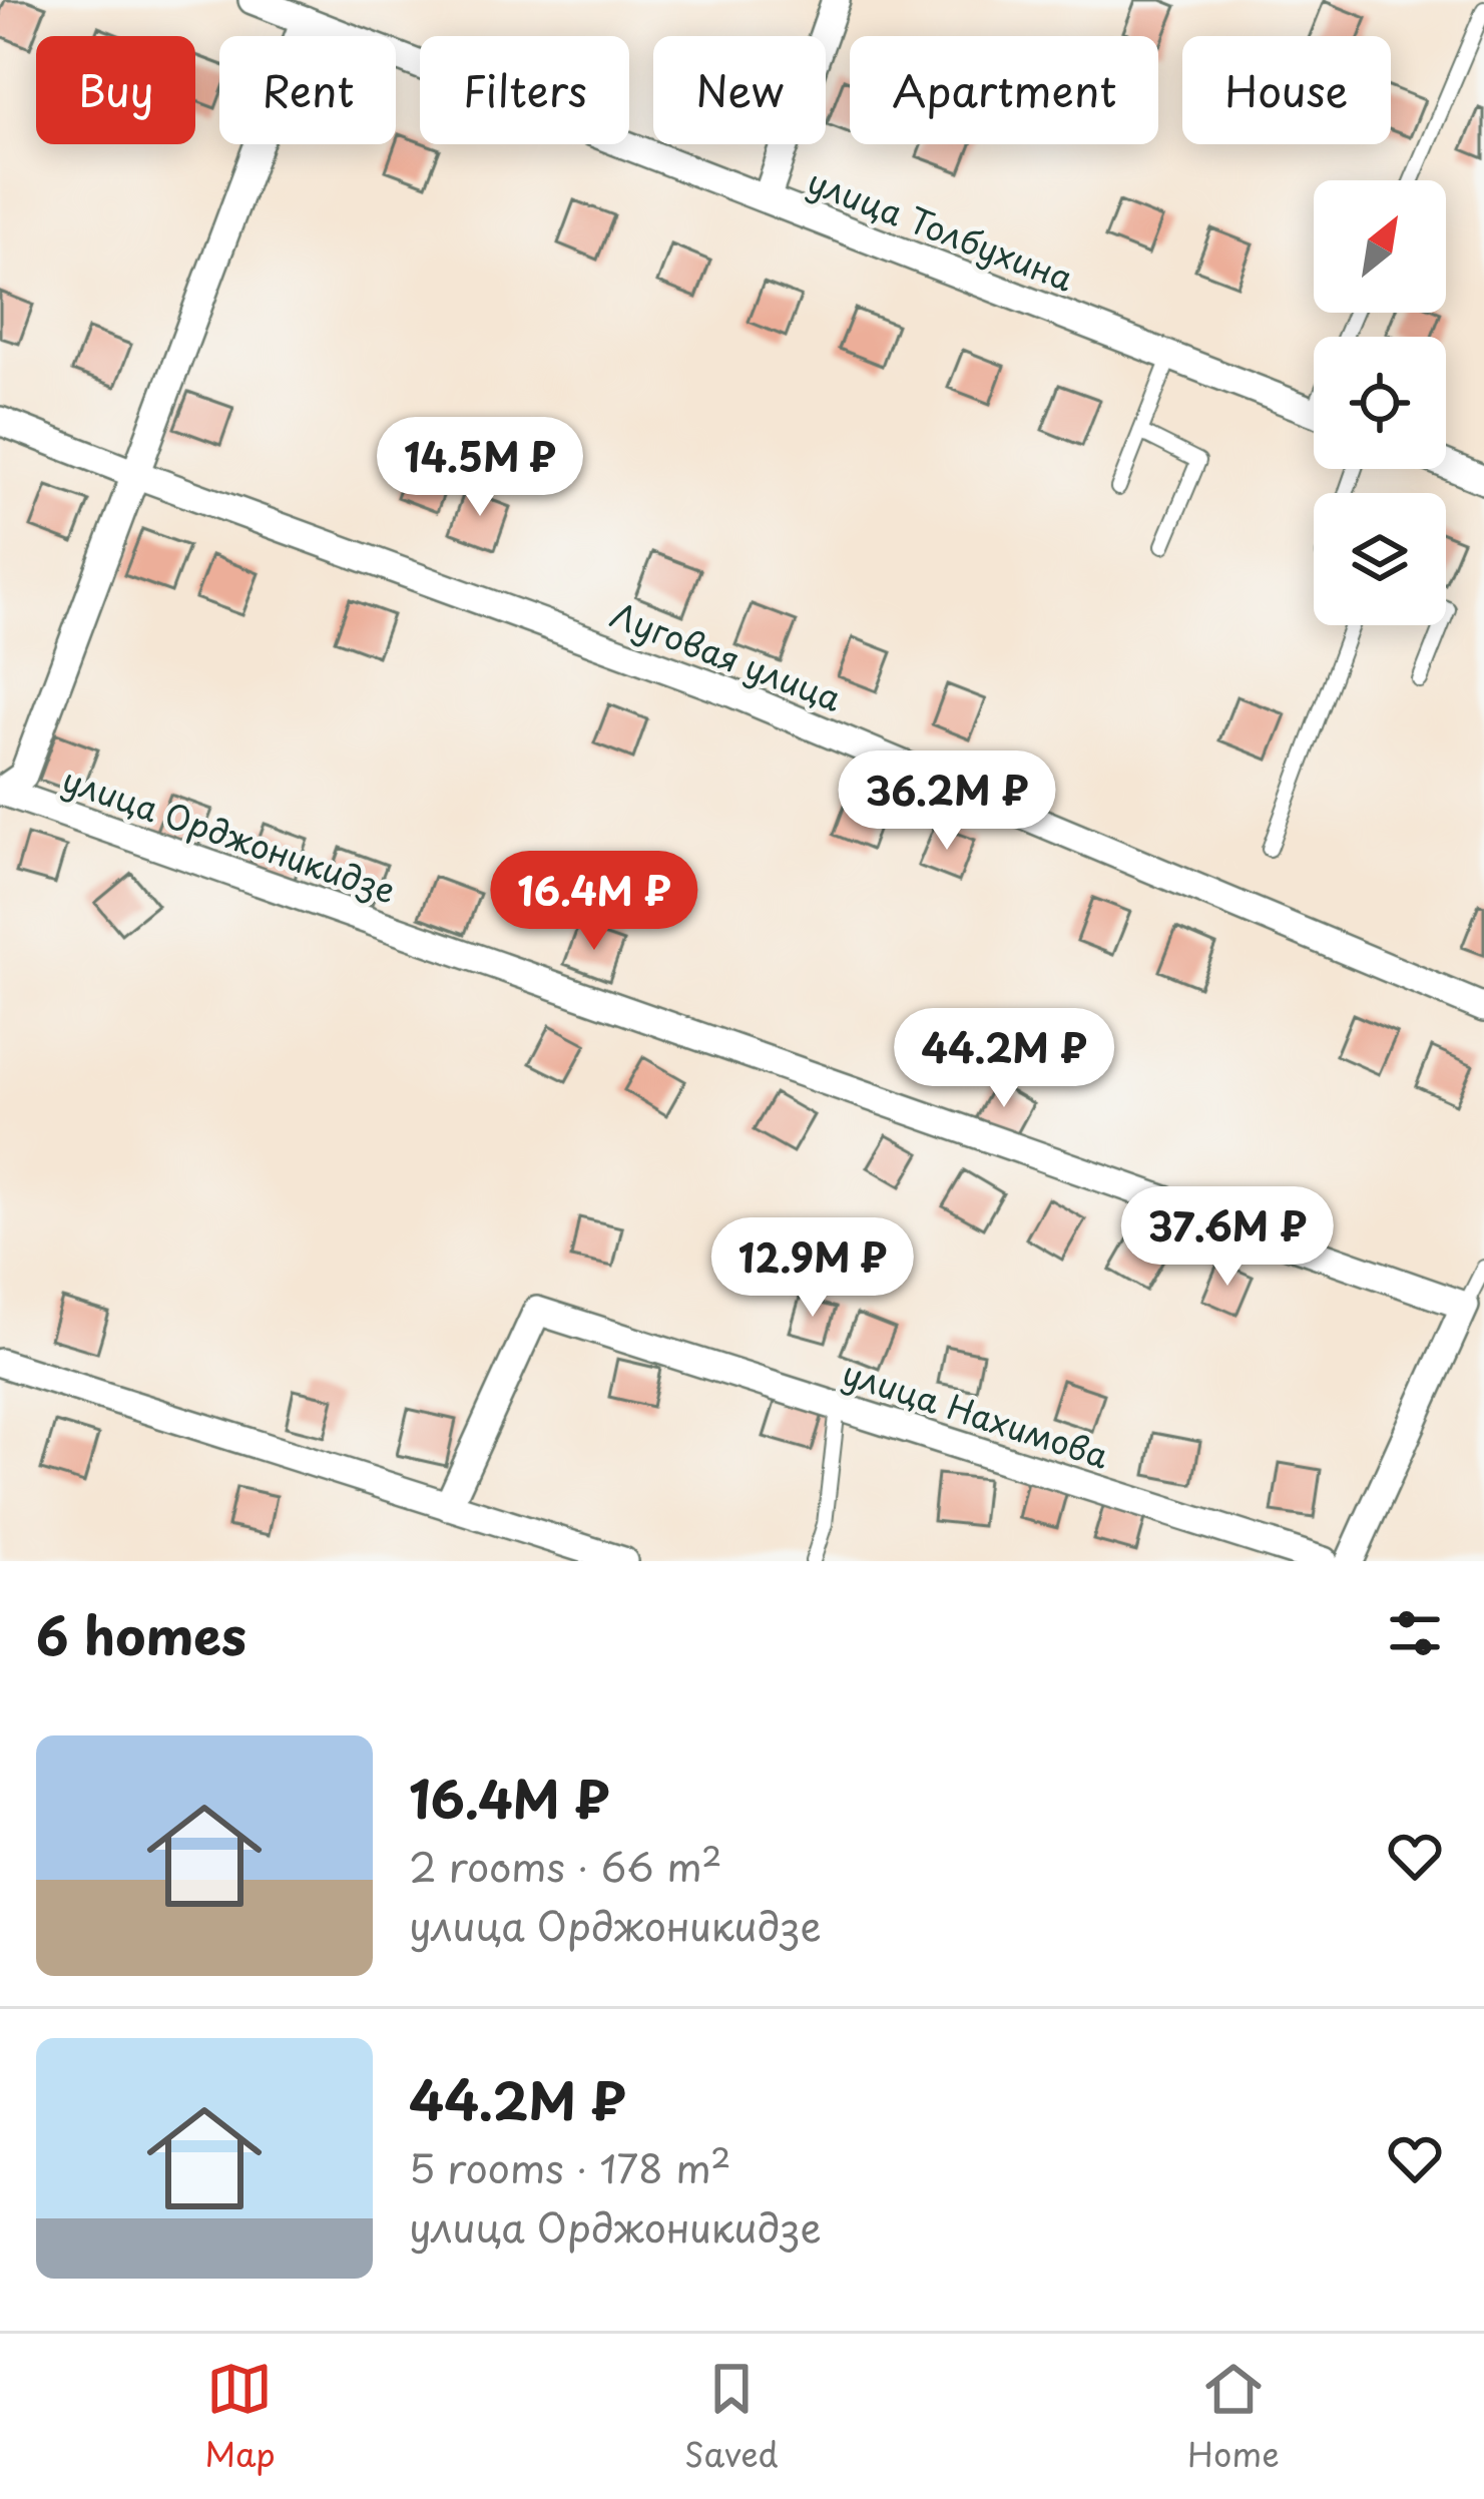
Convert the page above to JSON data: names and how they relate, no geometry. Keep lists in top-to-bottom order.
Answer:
{
  "streets": {
    "street": [
      "улица Толбухина",
      "Луговая улица",
      "улица Орджоникидзе",
      "улица Нахимова"
    ]
  },
  "north": "top right",
  "page": {
    "chip": [
      "Buy",
      "Rent",
      "Filters",
      "New",
      "Apartment",
      "House"
    ],
    "price": [
      "14.5M ₽",
      "36.2M ₽",
      "16.4M ₽",
      "44.2M ₽",
      "37.6M ₽",
      "12.9M ₽"
    ],
    "heading": "6 homes",
    "list": [
      {
        "name": "16.4M ₽",
        "note": "2 rooms · 66 m² · улица Орджоникидзе"
      },
      {
        "name": "44.2M ₽",
        "note": "5 rooms · 178 m² · улица Орджоникидзе"
      }
    ],
    "tabs": ["Map", "Saved", "Home"]
  }
}
